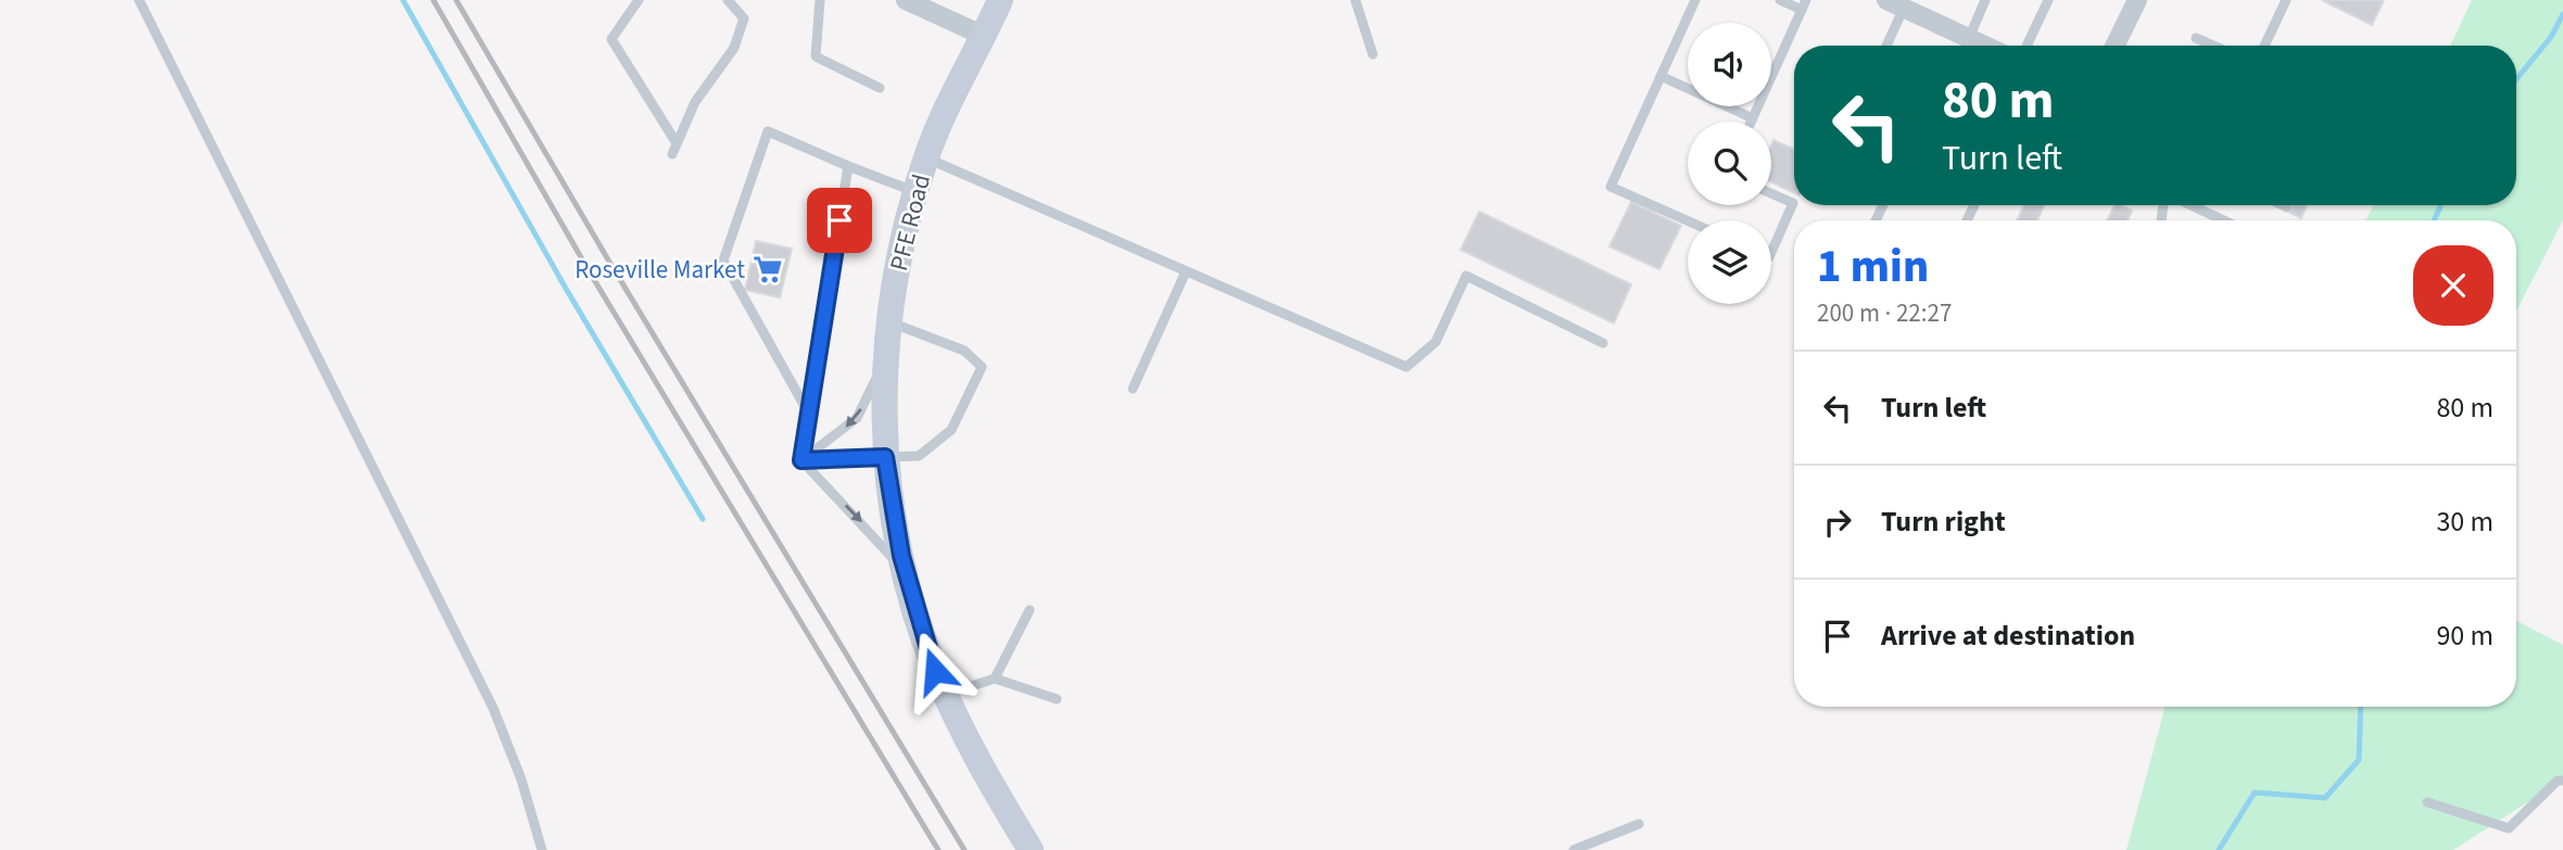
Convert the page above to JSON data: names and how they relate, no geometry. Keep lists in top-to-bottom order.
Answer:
{
  "streets": {
    "main road": ["PFE Road"]
  },
  "places": {
    "supermarket": ["Roseville Market"]
  },
  "page": {
    "turn": ["80 m", "Turn left"],
    "heading": ["1 min", "200 m · 22:27"],
    "list": [
      {
        "name": "Turn left",
        "value": "80 m"
      },
      {
        "name": "Turn right",
        "value": "30 m"
      },
      {
        "name": "Arrive at destination",
        "value": "90 m"
      }
    ]
  }
}
